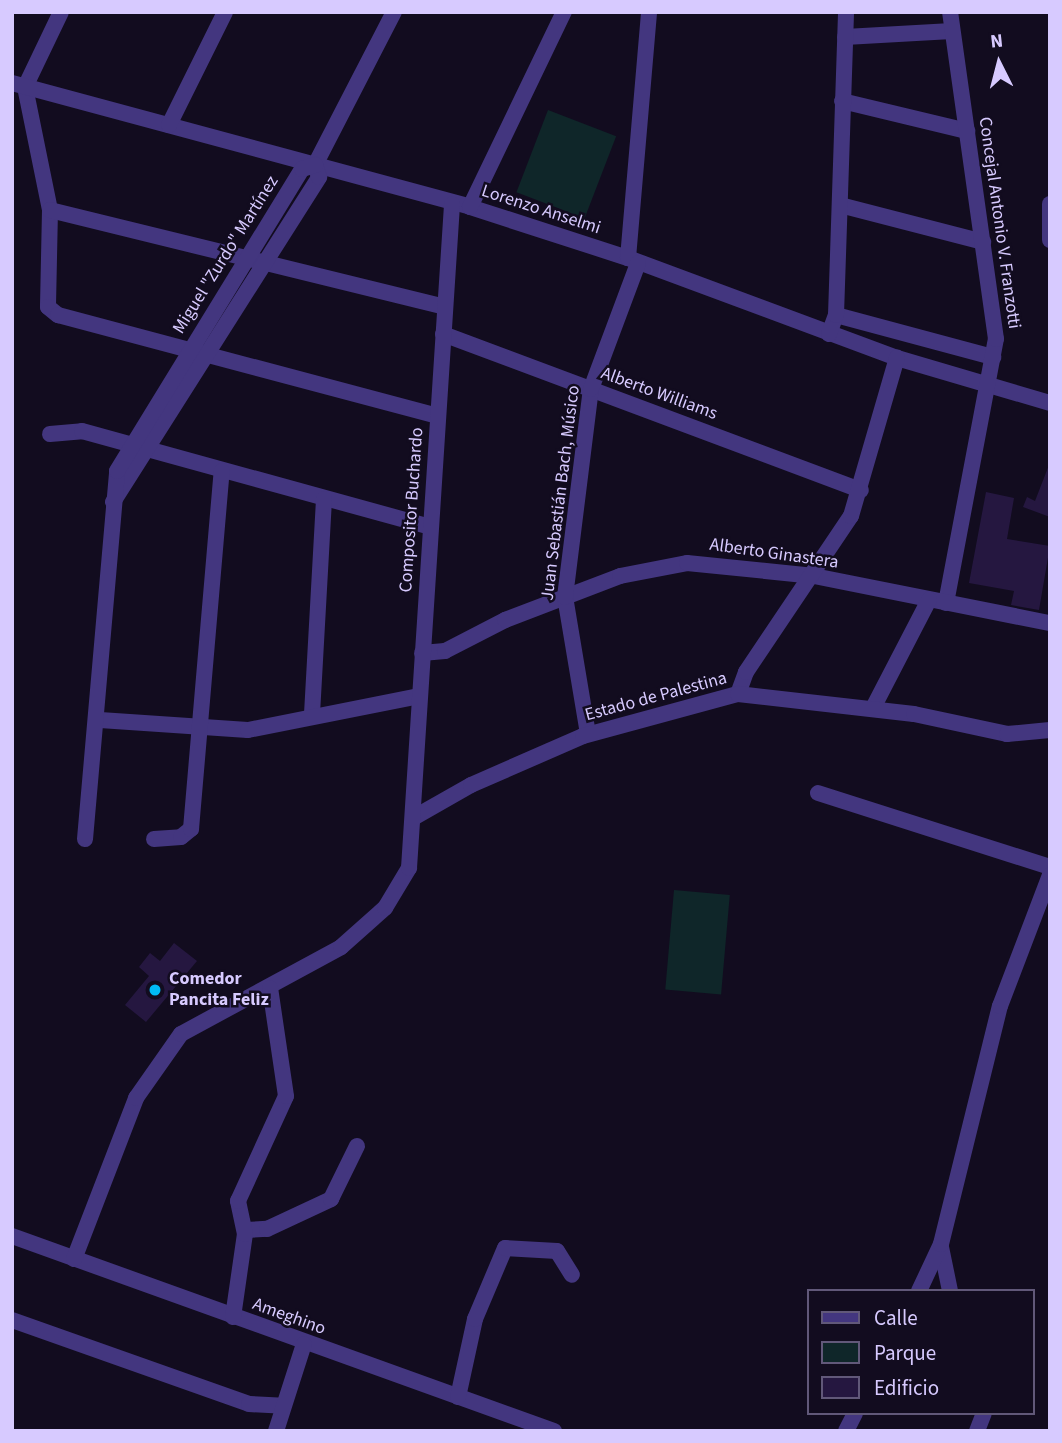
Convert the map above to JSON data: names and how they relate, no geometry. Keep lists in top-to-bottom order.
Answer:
{
  "streets": {
    "street": [
      "Lorenzo Anselmi",
      "Concejal Antonio V. Franzotti",
      "Miguel \"Zurdo\" Martínez",
      "Alberto Williams",
      "Juan Sebastián Bach, Músico",
      "Compositor Buchardo",
      "Alberto Ginastera",
      "Estado de Palestina",
      "Ameghino"
    ]
  },
  "crossings": [
    ["Lorenzo Anselmi", "Concejal Antonio V. Franzotti"],
    ["Lorenzo Anselmi", "Miguel \"Zurdo\" Martínez"],
    ["Lorenzo Anselmi", "Juan Sebastián Bach, Músico"],
    ["Lorenzo Anselmi", "Compositor Buchardo"],
    ["Concejal Antonio V. Franzotti", "Alberto Ginastera"],
    ["Alberto Williams", "Juan Sebastián Bach, Músico"],
    ["Alberto Williams", "Compositor Buchardo"],
    ["Juan Sebastián Bach, Músico", "Alberto Ginastera"],
    ["Juan Sebastián Bach, Músico", "Estado de Palestina"],
    ["Compositor Buchardo", "Alberto Ginastera"],
    ["Compositor Buchardo", "Estado de Palestina"],
    ["Compositor Buchardo", "Ameghino"]
  ],
  "places": ["Comedor Pancita Feliz"],
  "legend": ["Calle", "Parque", "Edificio"],
  "north": "top"
}
